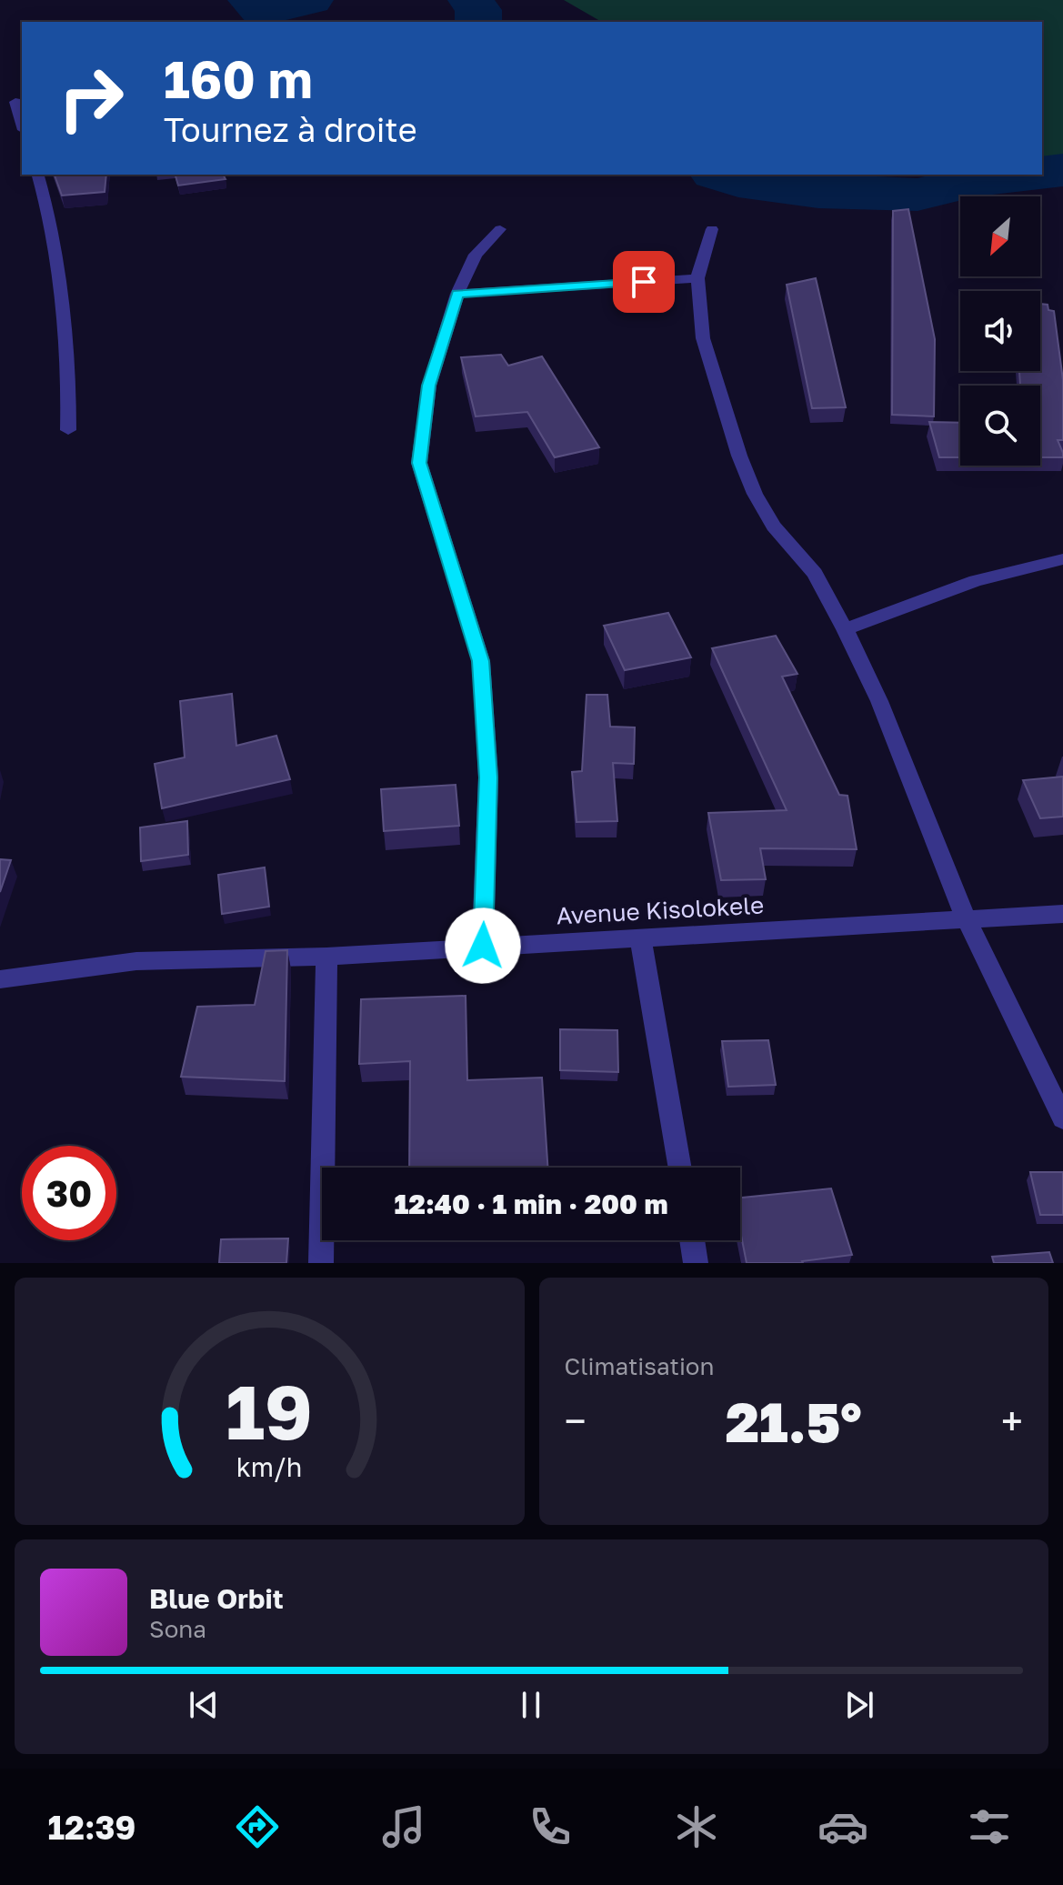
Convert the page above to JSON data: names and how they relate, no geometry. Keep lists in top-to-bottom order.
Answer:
{
  "streets": {
    "street": ["Avenue Kisolokele"]
  },
  "north": "bottom left",
  "page": {
    "turn": ["160 m", "Tournez à droite"],
    "limit": "30",
    "trip": "12:40 · 1 min · 200 m",
    "tile": "Climatisation",
    "heat": ["−", "21.5°", "+"],
    "song": ["Blue Orbit", "Sona"],
    "tabs": "12:39",
    "gauge": ["19", "km/h"]
  }
}
